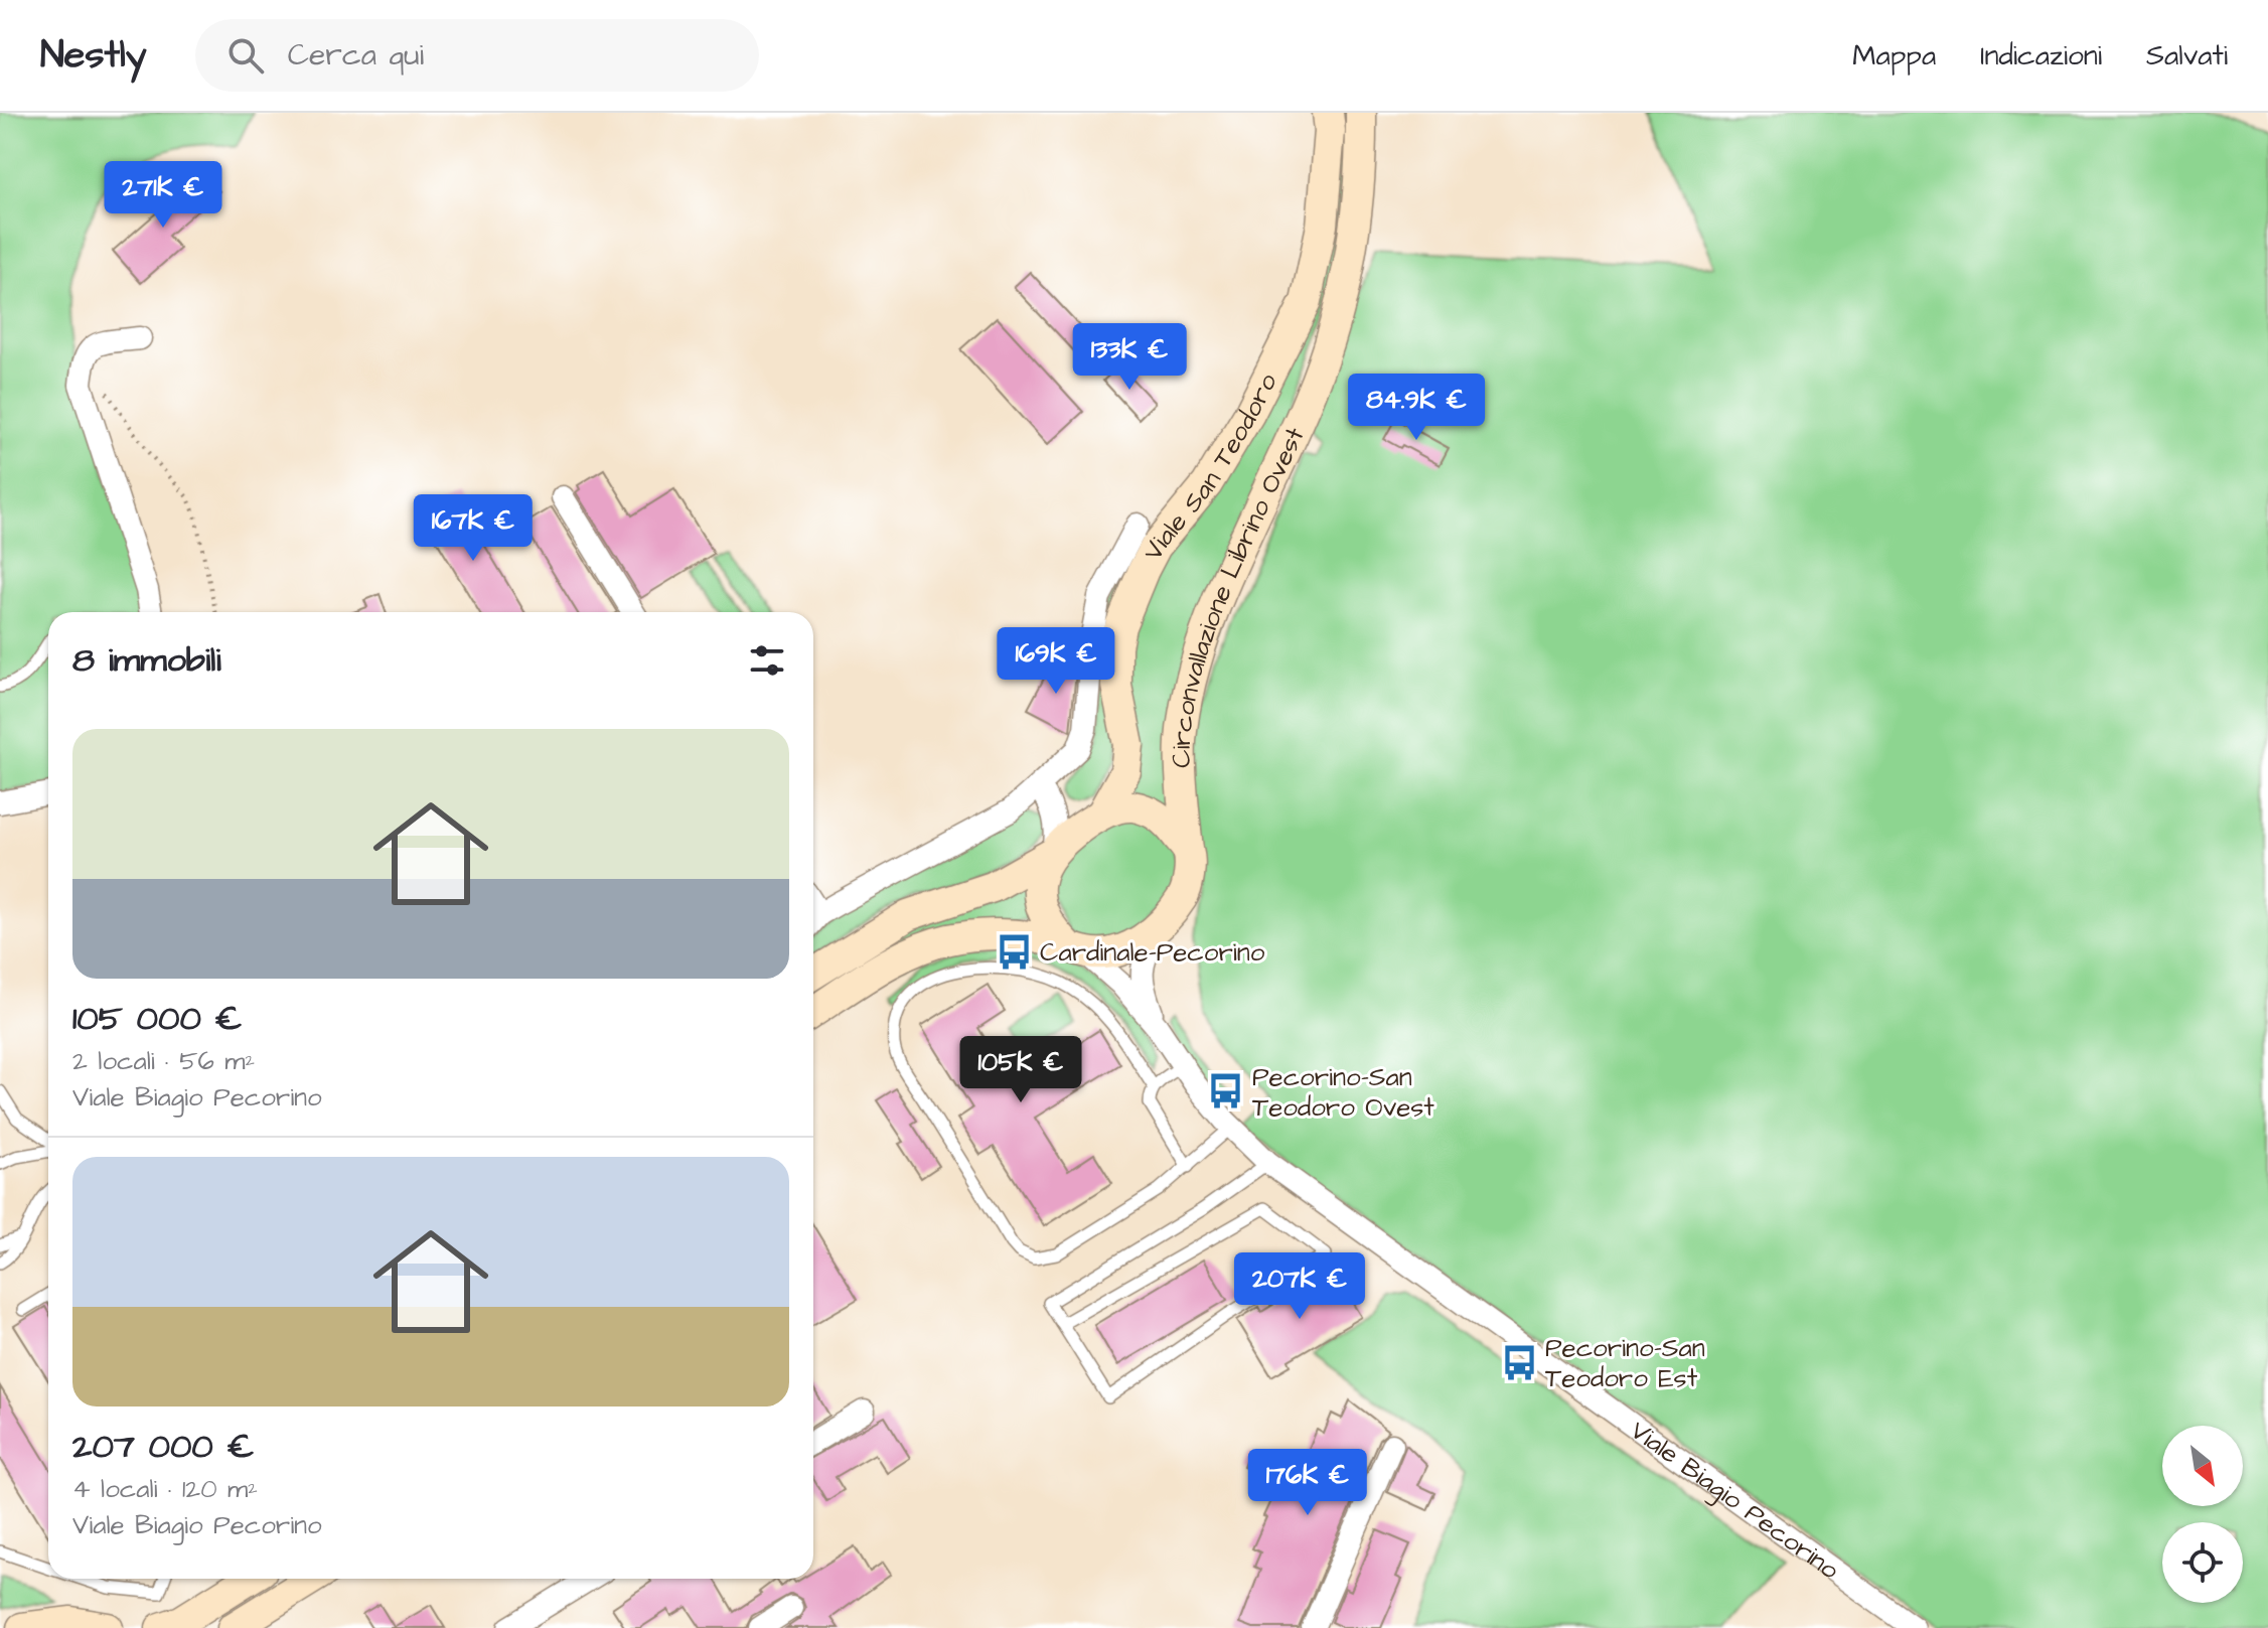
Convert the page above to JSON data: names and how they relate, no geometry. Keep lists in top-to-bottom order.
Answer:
{
  "streets": {
    "main road": ["Viale San Teodoro", "Circonvallazione Librino Ovest"],
    "street": ["Viale Biagio Pecorino"]
  },
  "crossings": [
    ["Viale San Teodoro", "Circonvallazione Librino Ovest"]
  ],
  "places": {
    "bus stop": ["Cardinale-Pecorino", "Pecorino-San Teodoro Ovest", "Pecorino-San Teodoro Est"]
  },
  "north": "bottom right",
  "page": {
    "header": "Nestly",
    "search": "Cerca qui",
    "nav": ["Mappa", "Indicazioni", "Salvati"],
    "price": [
      "271K €",
      "133K €",
      "84.9K €",
      "167K €",
      "169K €",
      "105K €",
      "207K €",
      "176K €"
    ],
    "heading": "8 immobili",
    "list": [
      {
        "name": "105 000 €",
        "note": "2 locali · 56 m² · Viale Biagio Pecorino"
      },
      {
        "name": "207 000 €",
        "note": "4 locali · 120 m² · Viale Biagio Pecorino"
      }
    ]
  }
}
